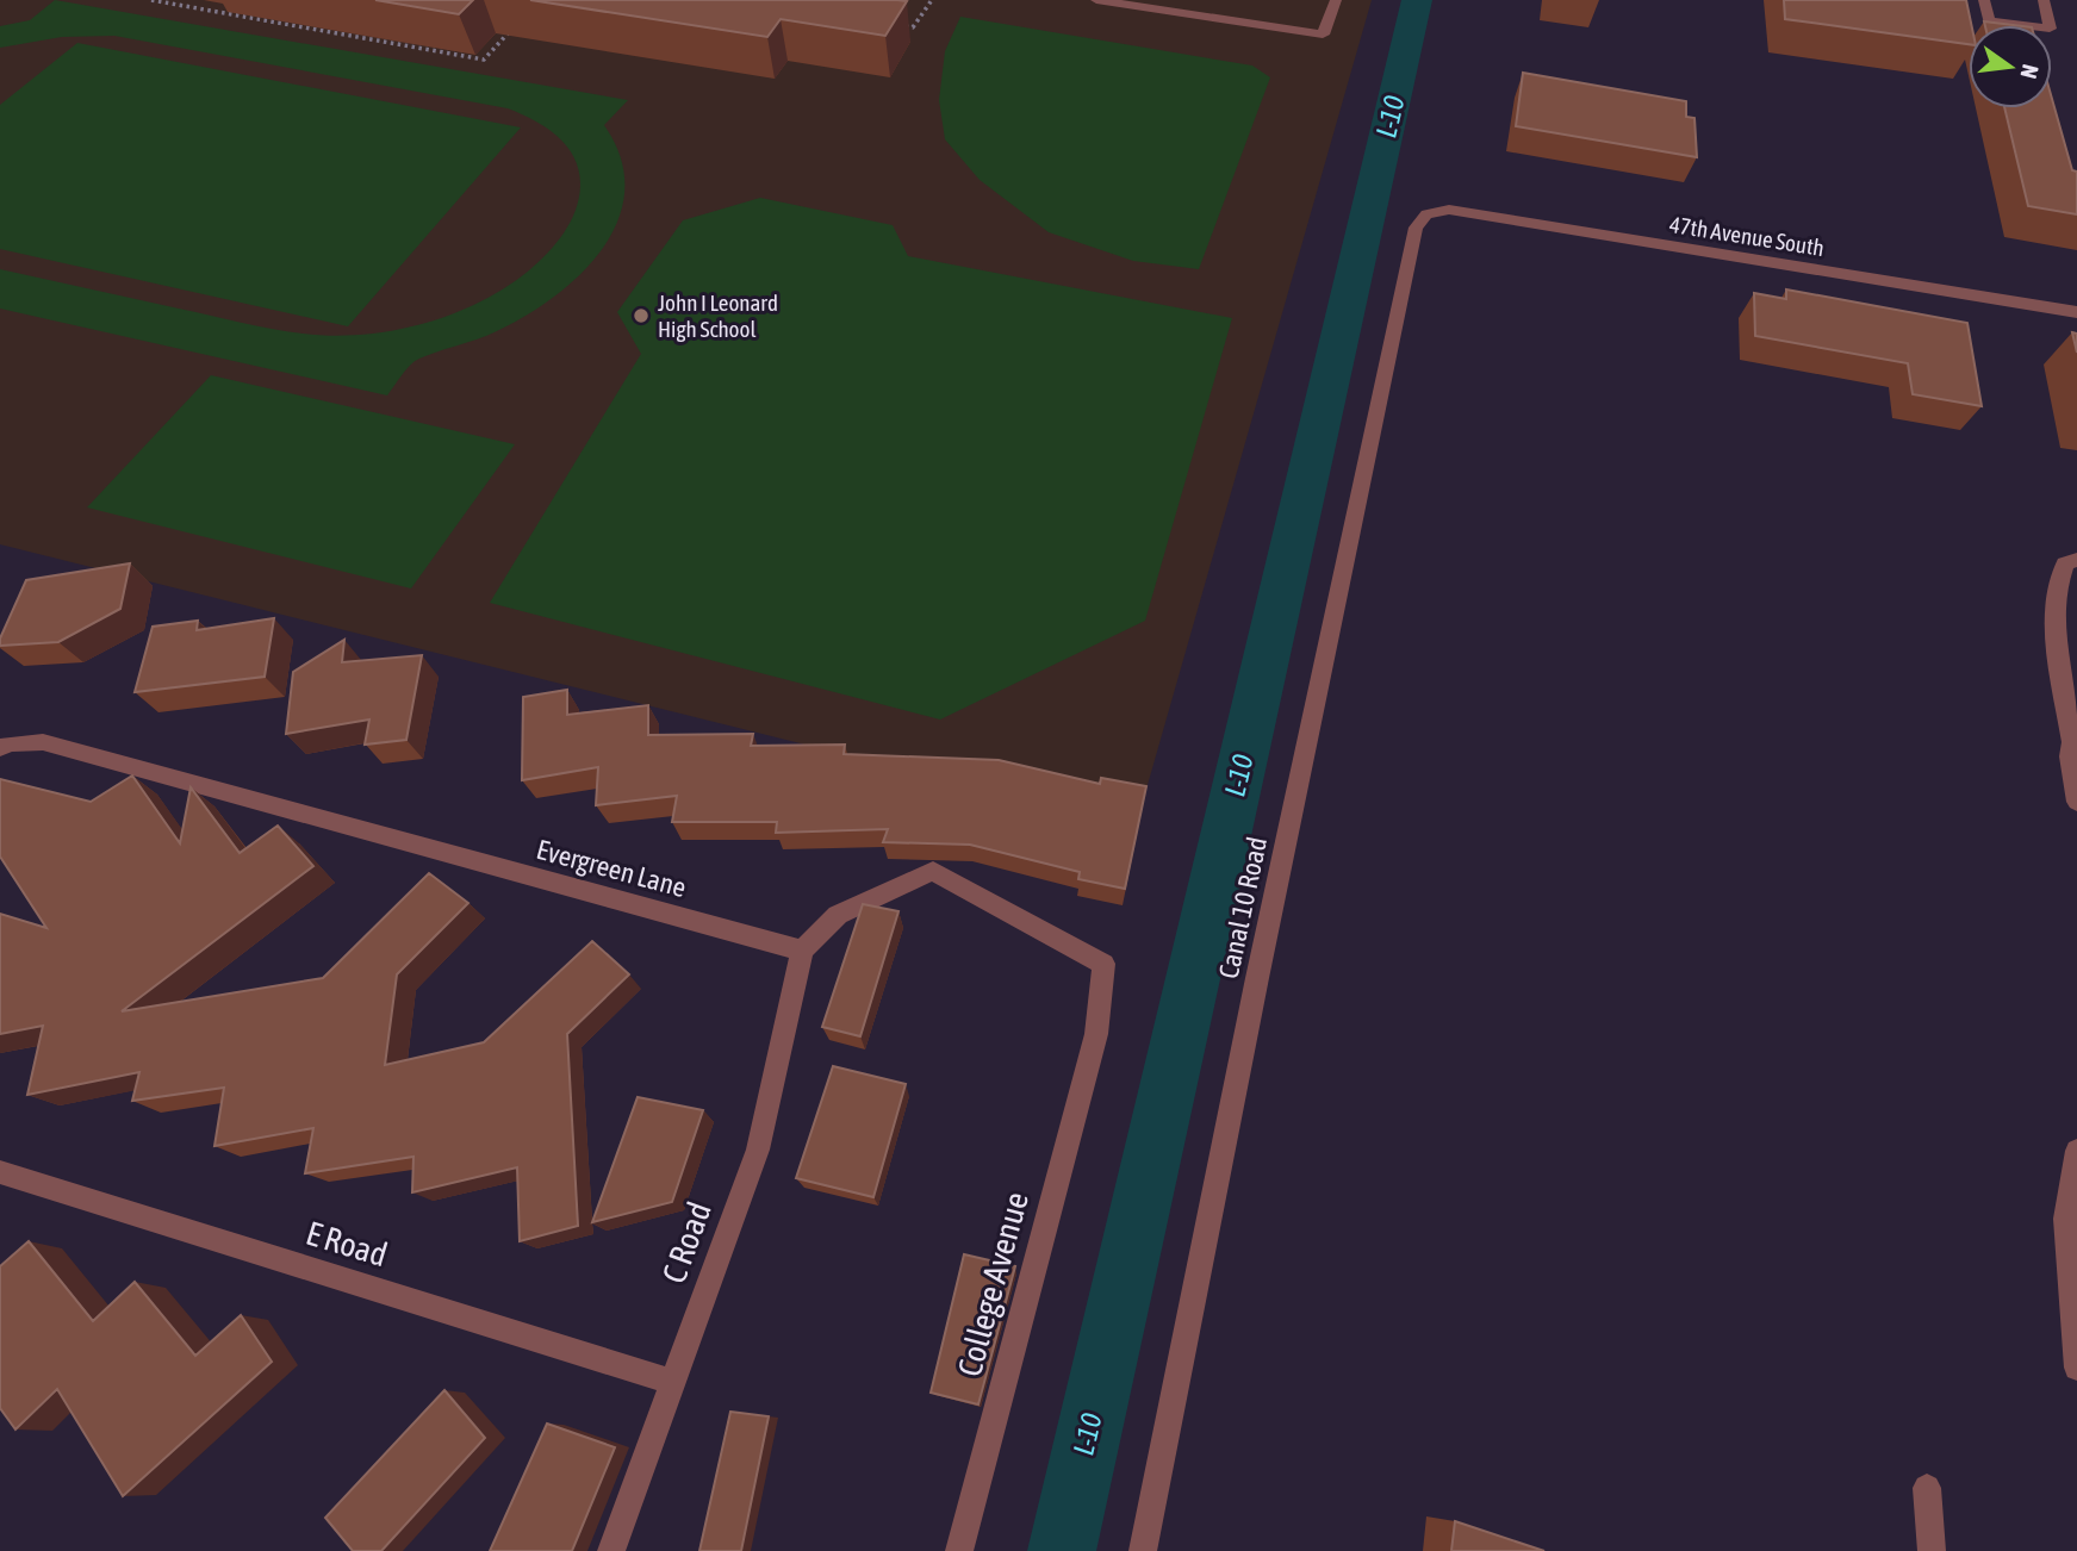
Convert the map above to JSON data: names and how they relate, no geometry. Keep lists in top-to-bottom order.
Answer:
{
  "streets": {
    "street": [
      "47th Avenue South",
      "Evergreen Lane",
      "Canal 10 Road",
      "C Road",
      "E Road",
      "College Avenue"
    ]
  },
  "crossings": [
    ["47th Avenue South", "Canal 10 Road"],
    ["Evergreen Lane", "C Road"],
    ["Evergreen Lane", "College Avenue"],
    ["C Road", "E Road"],
    ["C Road", "College Avenue"]
  ],
  "water": ["L-10"],
  "places": ["John I Leonard High School"],
  "north": "right"
}
